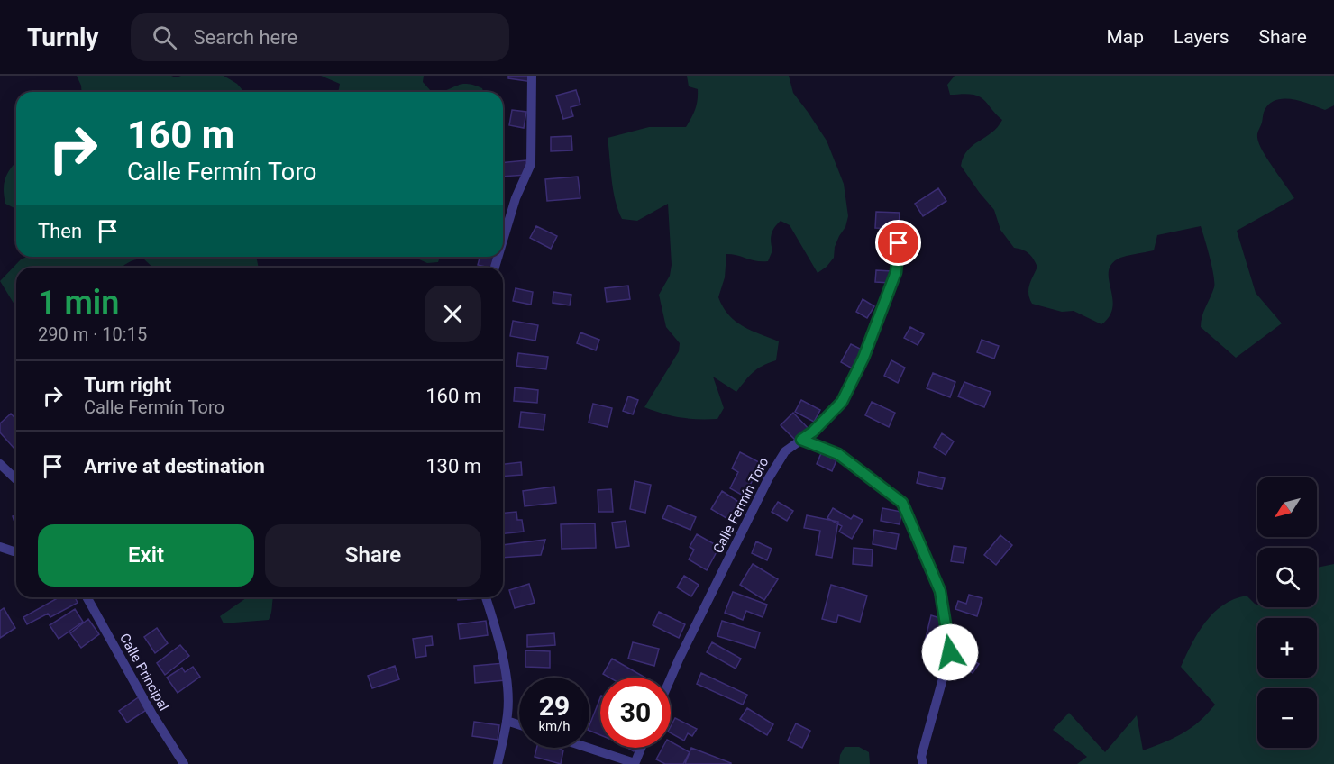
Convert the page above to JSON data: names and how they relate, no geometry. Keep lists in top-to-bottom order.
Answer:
{
  "streets": {
    "street": ["Calle Fermín Toro", "Calle Principal"]
  },
  "north": "bottom left",
  "page": {
    "header": "Turnly",
    "search": "Search here",
    "nav": ["Map", "Layers", "Share"],
    "turn": ["160 m", "Calle Fermín Toro"],
    "then": "Then",
    "heading": ["1 min", "290 m · 10:15"],
    "list": [
      {
        "name": "Turn right",
        "note": "Calle Fermín Toro",
        "value": "160 m"
      },
      {
        "name": "Arrive at destination",
        "value": "130 m"
      }
    ],
    "map_buttons": ["+", "−"],
    "buttons": ["Exit", "Share"],
    "speed": "29 km/h",
    "limit": "30"
  }
}
